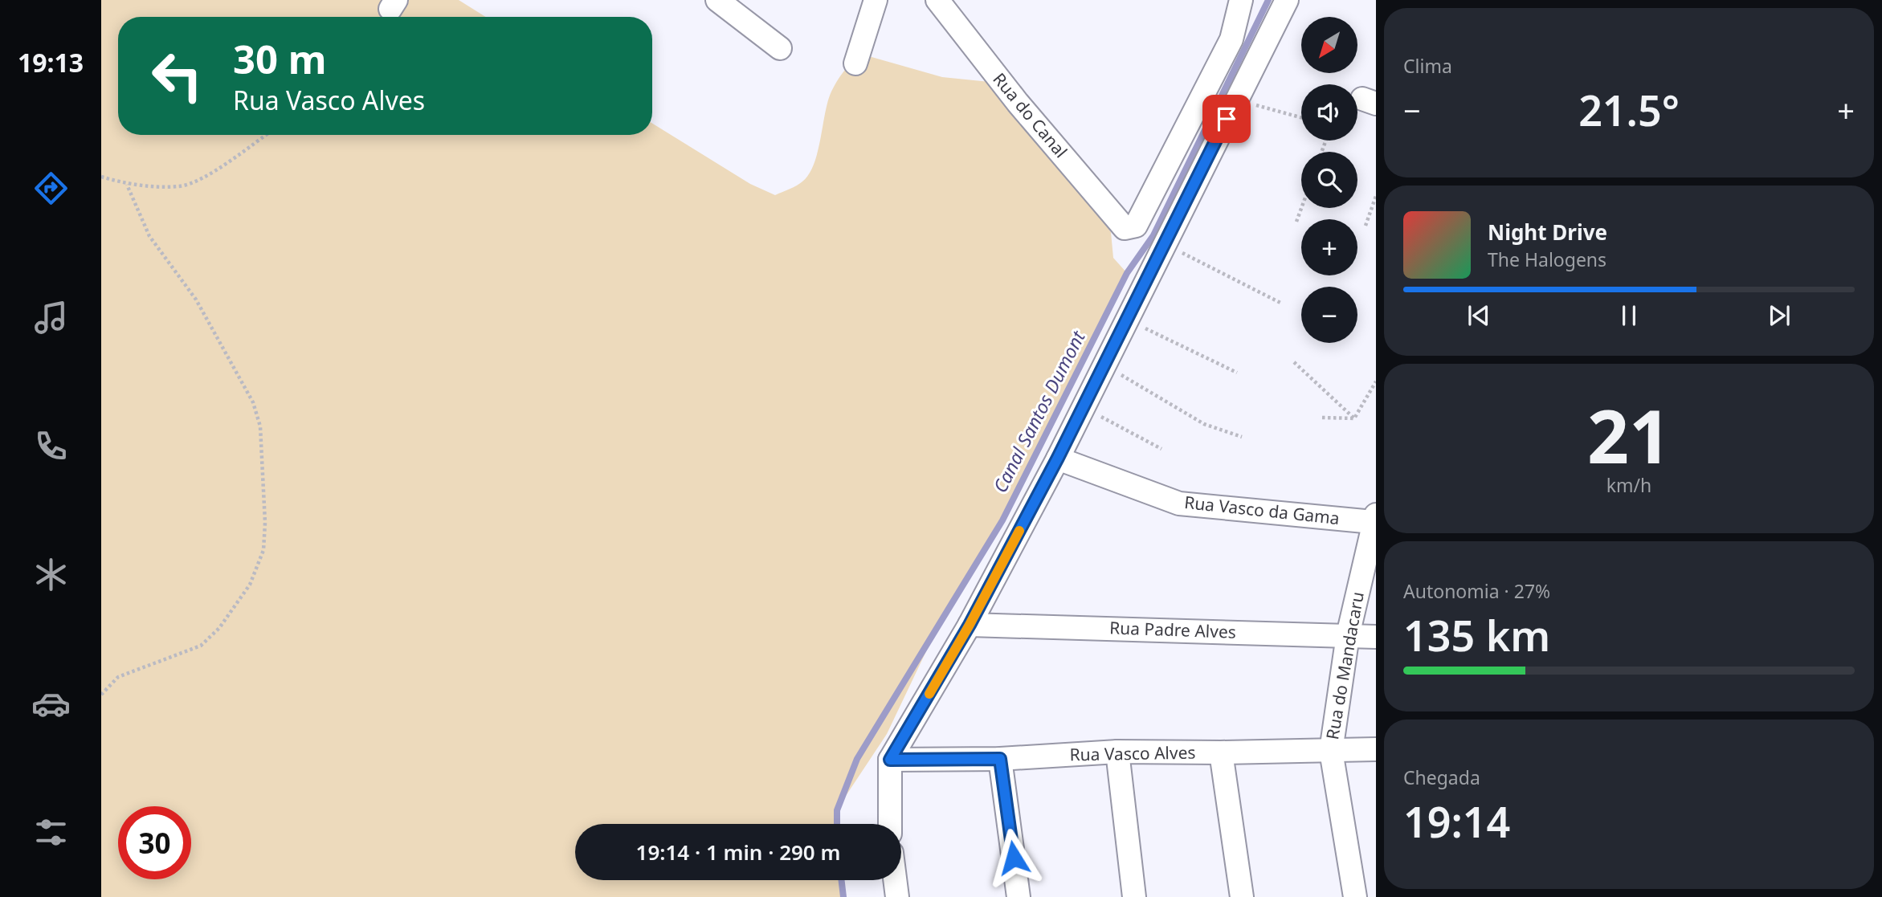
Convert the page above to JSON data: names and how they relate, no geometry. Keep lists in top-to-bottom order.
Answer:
{
  "streets": {
    "street": [
      "Rua do Canal",
      "Rua Vasco da Gama",
      "Rua Padre Alves",
      "Rua do Mandacaru",
      "Rua Vasco Alves"
    ]
  },
  "crossings": [
    ["Rua Vasco da Gama", "Rua do Mandacaru"],
    ["Rua Padre Alves", "Rua do Mandacaru"],
    ["Rua do Mandacaru", "Rua Vasco Alves"]
  ],
  "water": ["Canal Santos Dumont"],
  "north": "bottom left",
  "page": {
    "tabs": "19:13",
    "tile": [
      "Clima",
      ["21", "km/h"],
      ["Autonomia · 27%", "135 km"],
      ["Chegada", "19:14"]
    ],
    "map_buttons": ["+", "−"],
    "turn": ["30 m", "Rua Vasco Alves"],
    "heat": ["−", "21.5°", "+"],
    "song": ["Night Drive", "The Halogens"],
    "limit": "30",
    "trip": "19:14 · 1 min · 290 m"
  }
}
